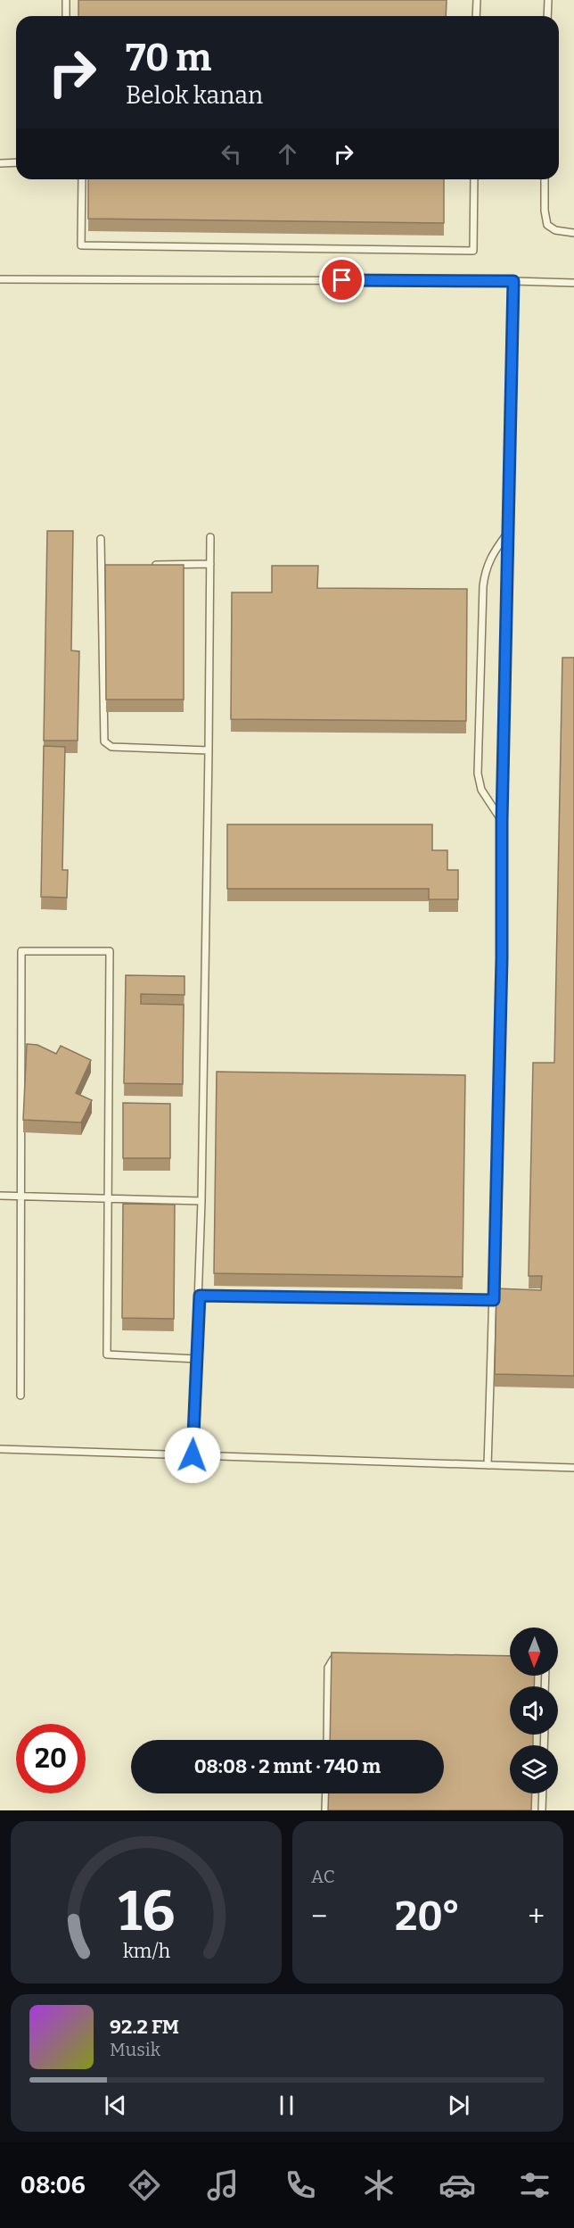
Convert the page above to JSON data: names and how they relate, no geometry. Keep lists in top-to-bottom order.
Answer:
{
  "north": "bottom",
  "page": {
    "turn": ["70 m", "Belok kanan"],
    "limit": "20",
    "trip": "08:08 · 2 mnt · 740 m",
    "tile": "AC",
    "heat": ["−", "20°", "+"],
    "song": ["92.2 FM", "Musik"],
    "tabs": "08:06",
    "gauge": ["16", "km/h"]
  }
}
